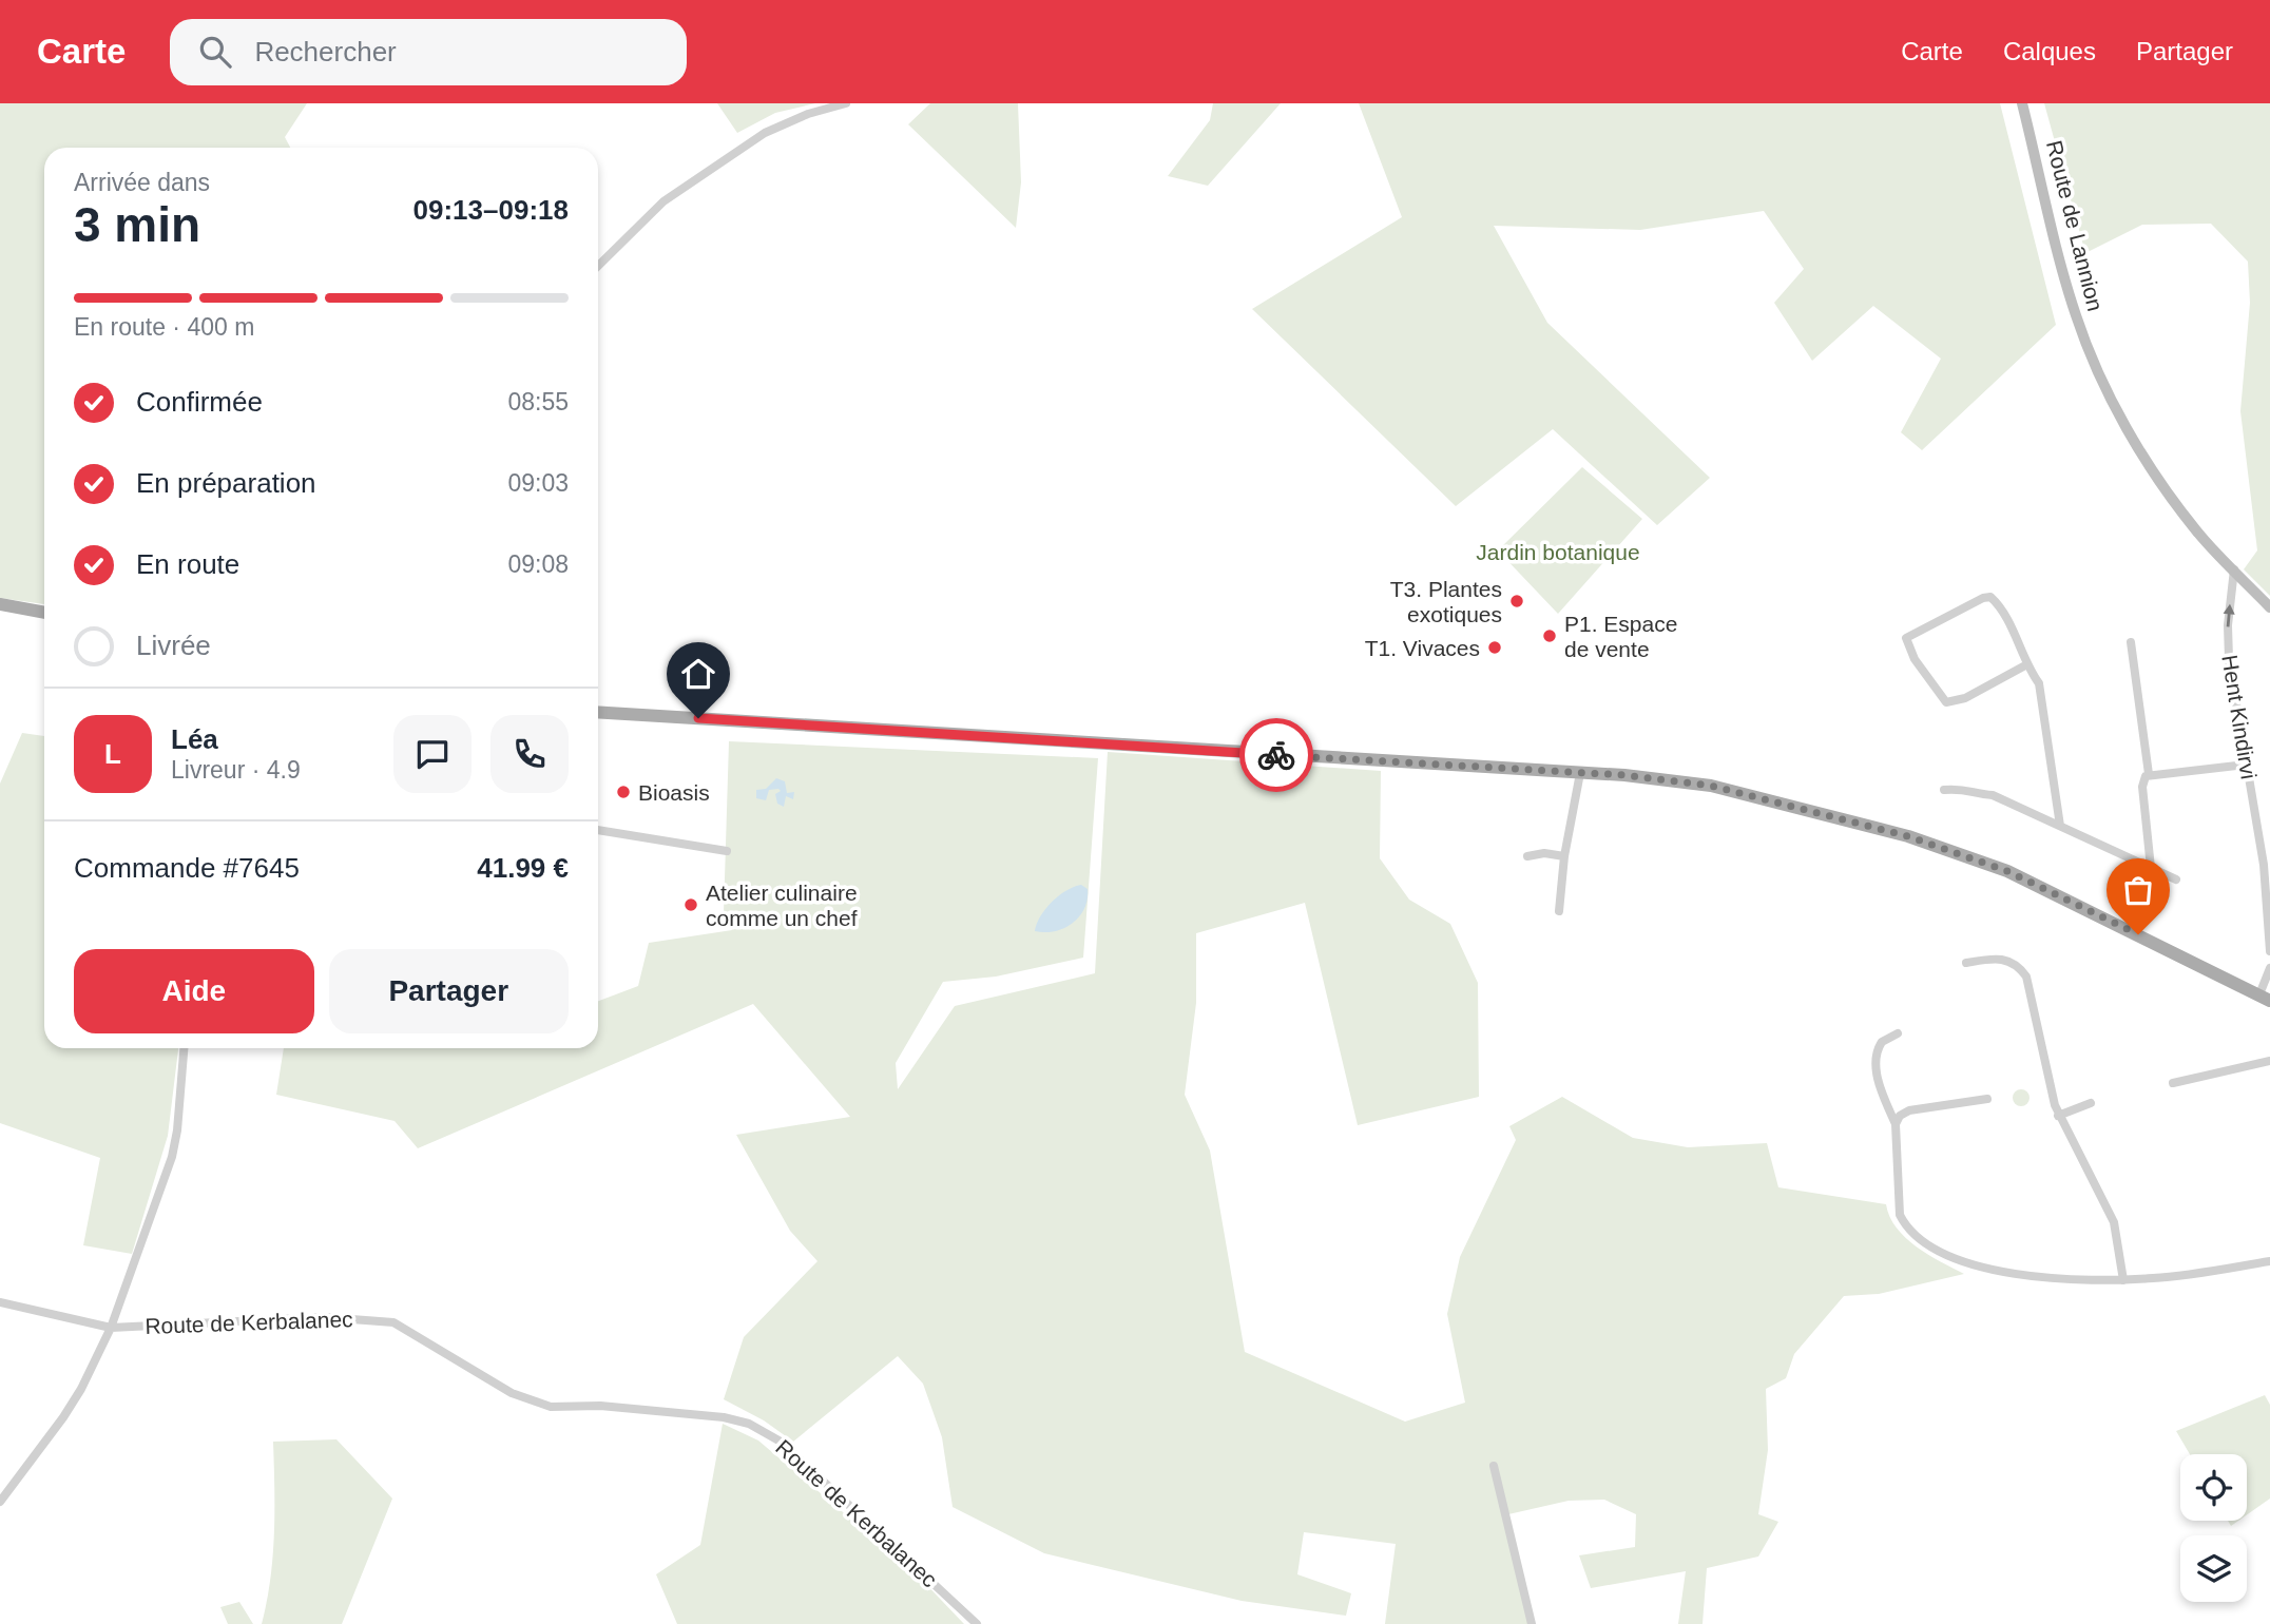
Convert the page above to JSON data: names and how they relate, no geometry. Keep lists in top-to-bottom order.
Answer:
{
  "streets": {
    "main road": ["Route de Lannion"],
    "street": ["Hent Kindirvi", "Route de Kerbalanec"]
  },
  "crossings": [
    ["Route de Lannion", "Hent Kindirvi"]
  ],
  "one_way": ["Hent Kindirvi"],
  "parks": ["Jardin botanique"],
  "places": [
    "T3. Plantes exotiques",
    "P1. Espace de vente",
    "T1. Vivaces",
    "Bioasis",
    "Atelier culinaire comme un chef"
  ],
  "page": {
    "header": "Carte",
    "search": "Rechercher",
    "nav": ["Carte", "Calques", "Partager"],
    "heading": ["3 min", "Arrivée dans", "09:13–09:18"],
    "panel": [
      "Léa",
      "Livreur · 4.9",
      "Commande #7645",
      "41.99 €"
    ],
    "bar": "En route · 400 m",
    "list": [
      ["Confirmée", "08:55"],
      ["En préparation", "09:03"],
      ["En route", "09:08"],
      "Livrée"
    ],
    "round": "L",
    "buttons": ["Aide", "Partager"]
  }
}
